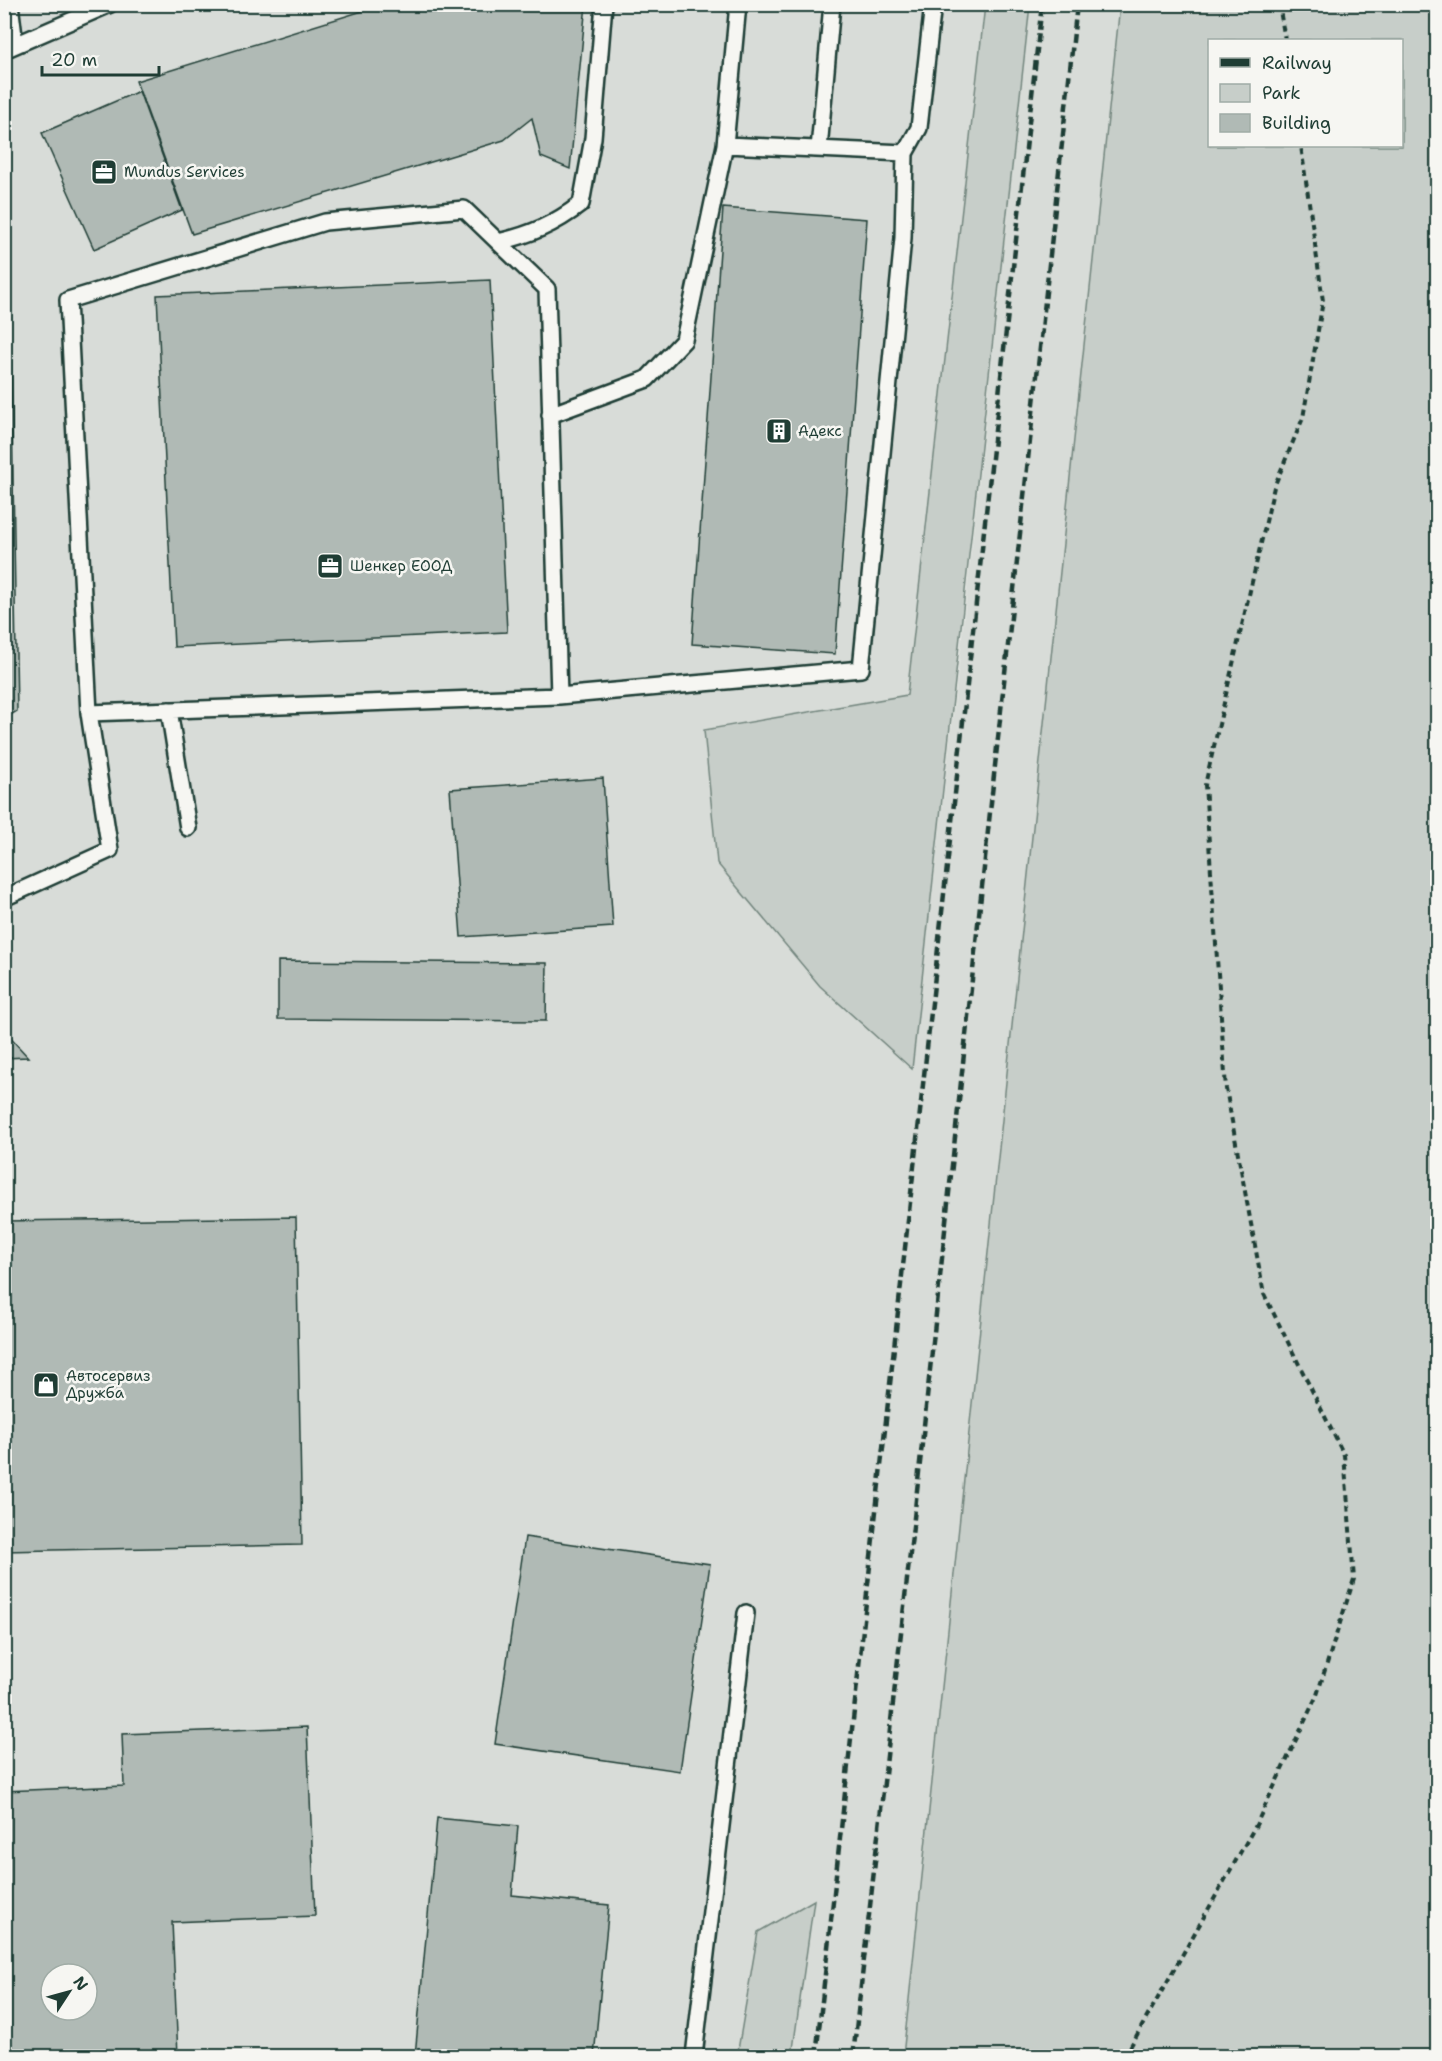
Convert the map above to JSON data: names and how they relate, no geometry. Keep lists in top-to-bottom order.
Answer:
{
  "places": {
    "office": ["Mundus Services", "Шенкер ЕООД"],
    "building": ["Адекс"],
    "shop": ["Автосервиз Дружба"]
  },
  "legend": ["Railway", "Park", "Building"],
  "scale_bar": "20 m",
  "north": "top right"
}
